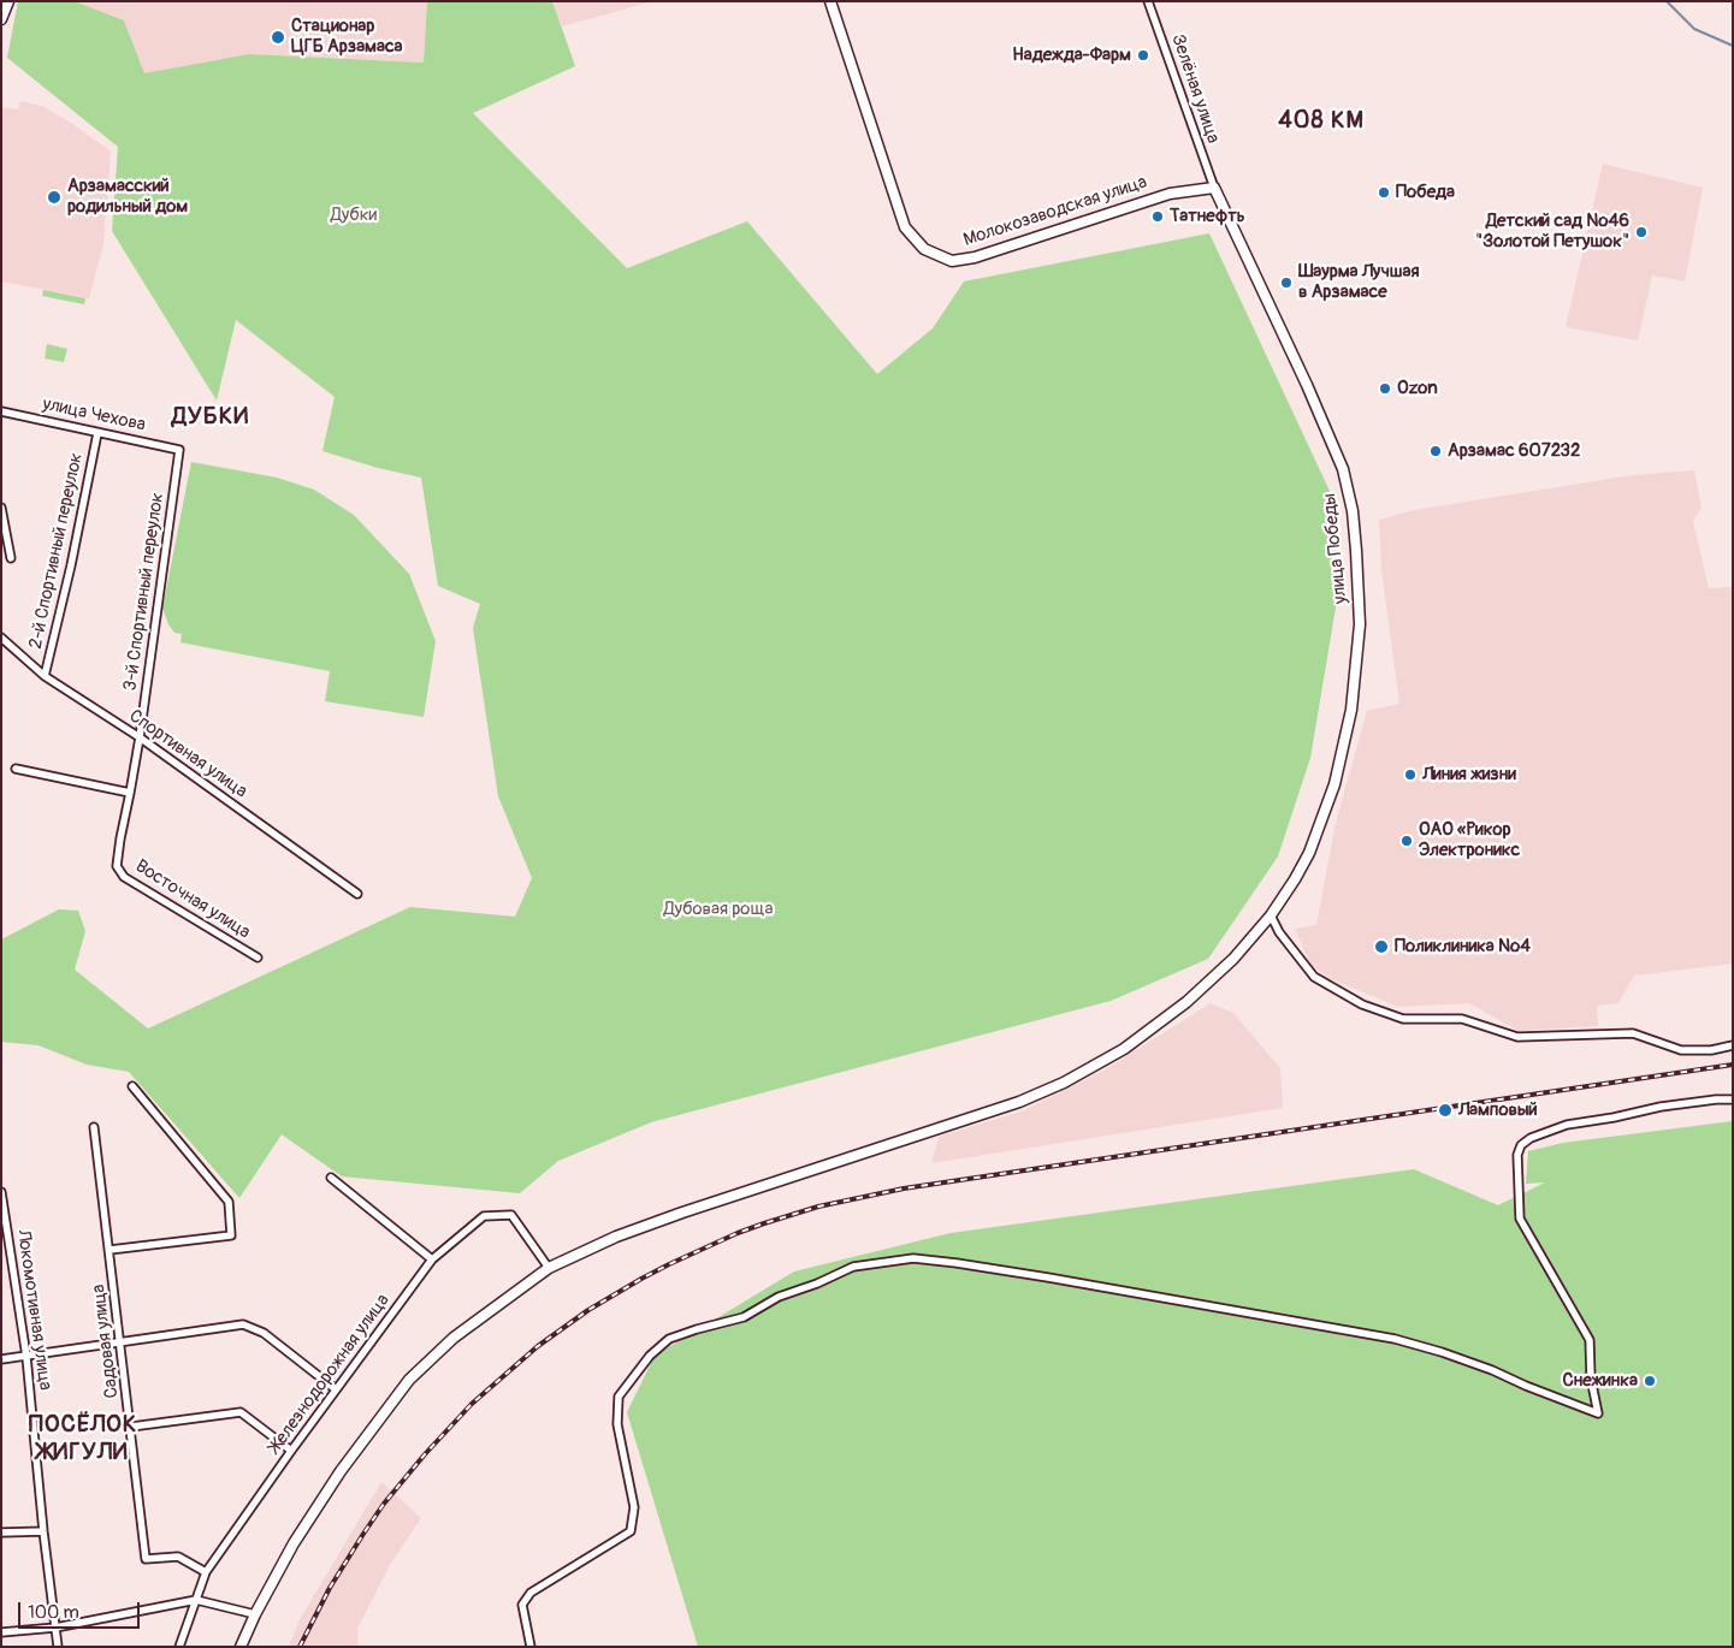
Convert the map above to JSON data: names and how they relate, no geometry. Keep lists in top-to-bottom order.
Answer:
{
  "streets": {
    "street": [
      "Зелёная улица",
      "Молокозаводская улица",
      "улица Чехова",
      "улица Победы",
      "2-й Спортивный переулок",
      "3-й Спортивный переулок",
      "Спортивная улица",
      "Восточная улица",
      "Локомотивная улица",
      "Садовая улица",
      "Железнодорожная улица"
    ]
  },
  "crossings": [
    ["Зелёная улица", "Молокозаводская улица"],
    ["Зелёная улица", "улица Победы"],
    ["Молокозаводская улица", "улица Победы"],
    ["улица Чехова", "2-й Спортивный переулок"],
    ["улица Чехова", "3-й Спортивный переулок"],
    ["улица Победы", "Железнодорожная улица"],
    ["2-й Спортивный переулок", "Спортивная улица"],
    ["3-й Спортивный переулок", "Спортивная улица"],
    ["3-й Спортивный переулок", "Восточная улица"],
    ["Спортивная улица", "Восточная улица"],
    ["Садовая улица", "Железнодорожная улица"]
  ],
  "districts": ["408 КМ", "ДУБКИ", "ПОСЁЛОК ЖИГУЛИ"],
  "parks": ["Дубки", "Дубовая роща"],
  "places": [
    "Стационар ЦГБ Арзамаса",
    "Надежда-Фарм",
    "Победа",
    "Арзамасский родильный дом",
    "Татнефть",
    "Детский сад №46 \"Золотой Петушок\"",
    "Шаурма Лучшая в Арзамасе",
    "Ozon",
    "Арзамас 607232",
    "Линия жизни",
    "ОАО «Рикор Электроникс",
    "Поликлиника №4",
    "Ламповый",
    "Снежинка"
  ],
  "scale_bar": "100 m"
}
